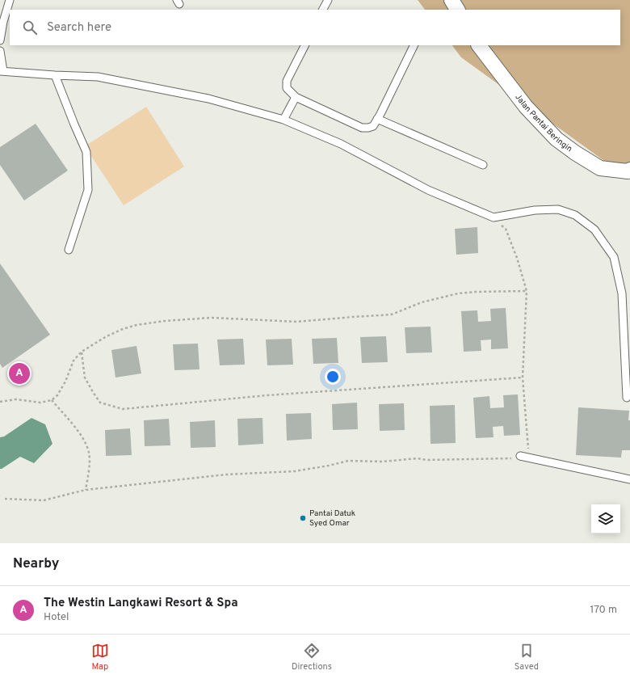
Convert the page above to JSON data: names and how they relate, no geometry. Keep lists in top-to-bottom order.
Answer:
{
  "streets": {
    "street": ["Jalan Pantai Beringin"]
  },
  "places": ["Pantai Datuk Syed Omar"],
  "page": {
    "search": "Search here",
    "pins": "A",
    "heading": "Nearby",
    "list": [
      {
        "mark": "A",
        "name": "The Westin Langkawi Resort & Spa",
        "note": "Hotel",
        "value": "170 m"
      }
    ],
    "nav": ["Map", "Directions", "Saved"]
  }
}
